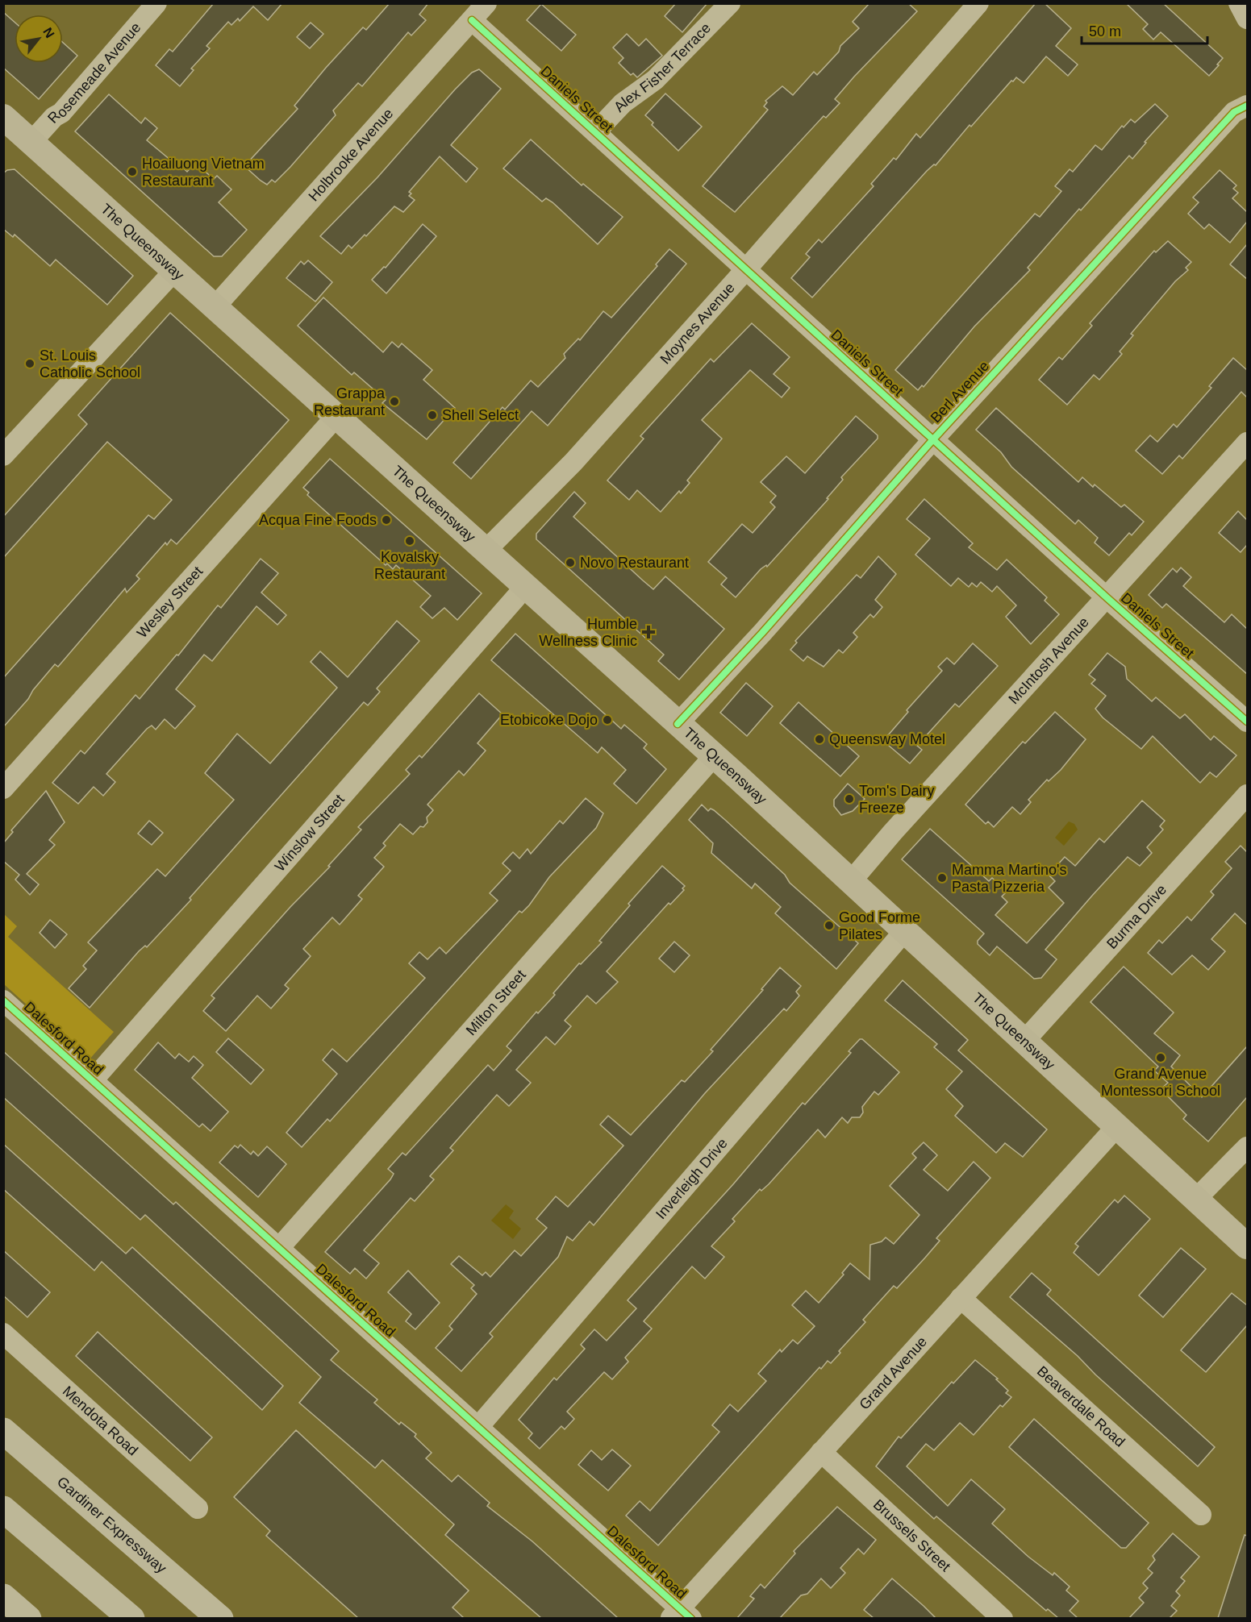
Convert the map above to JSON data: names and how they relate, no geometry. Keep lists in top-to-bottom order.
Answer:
{
  "streets": {
    "highway": ["Gardiner Expressway"],
    "main road": ["The Queensway"],
    "street": [
      "Alex Fisher Terrace",
      "Rosemeade Avenue",
      "Daniels Street",
      "Holbrooke Avenue",
      "Moynes Avenue",
      "Berl Avenue",
      "Wesley Street",
      "McIntosh Avenue",
      "Winslow Street",
      "Burma Drive",
      "Milton Street",
      "Dalesford Road",
      "Inverleigh Drive",
      "Grand Avenue",
      "Beaverdale Road",
      "Mendota Road",
      "Brussels Street"
    ]
  },
  "crossings": [
    ["Alex Fisher Terrace", "Daniels Street"],
    ["Rosemeade Avenue", "The Queensway"],
    ["Daniels Street", "Holbrooke Avenue"],
    ["Daniels Street", "Moynes Avenue"],
    ["Daniels Street", "Berl Avenue"],
    ["Daniels Street", "McIntosh Avenue"],
    ["Holbrooke Avenue", "The Queensway"],
    ["The Queensway", "Moynes Avenue"],
    ["The Queensway", "Berl Avenue"],
    ["The Queensway", "Wesley Street"],
    ["The Queensway", "McIntosh Avenue"],
    ["The Queensway", "Winslow Street"],
    ["The Queensway", "Burma Drive"],
    ["The Queensway", "Milton Street"],
    ["The Queensway", "Inverleigh Drive"],
    ["The Queensway", "Grand Avenue"],
    ["Winslow Street", "Dalesford Road"],
    ["Milton Street", "Dalesford Road"],
    ["Dalesford Road", "Inverleigh Drive"],
    ["Dalesford Road", "Grand Avenue"],
    ["Grand Avenue", "Beaverdale Road"],
    ["Grand Avenue", "Brussels Street"]
  ],
  "places": {
    "other": [
      "Hoailuong Vietnam Restaurant",
      "St. Louis Catholic School",
      "Grappa Restaurant",
      "Shell Select",
      "Acqua Fine Foods",
      "Kovalsky Restaurant",
      "Novo Restaurant",
      "Etobicoke Dojo",
      "Queensway Motel",
      "Tom's Dairy Freeze",
      "Mamma Martino's Pasta Pizzeria",
      "Good Forme Pilates",
      "Grand Avenue Montessori School"
    ],
    "health": ["Humble Wellness Clinic"]
  },
  "scale_bar": "50 m",
  "north": "top right"
}
